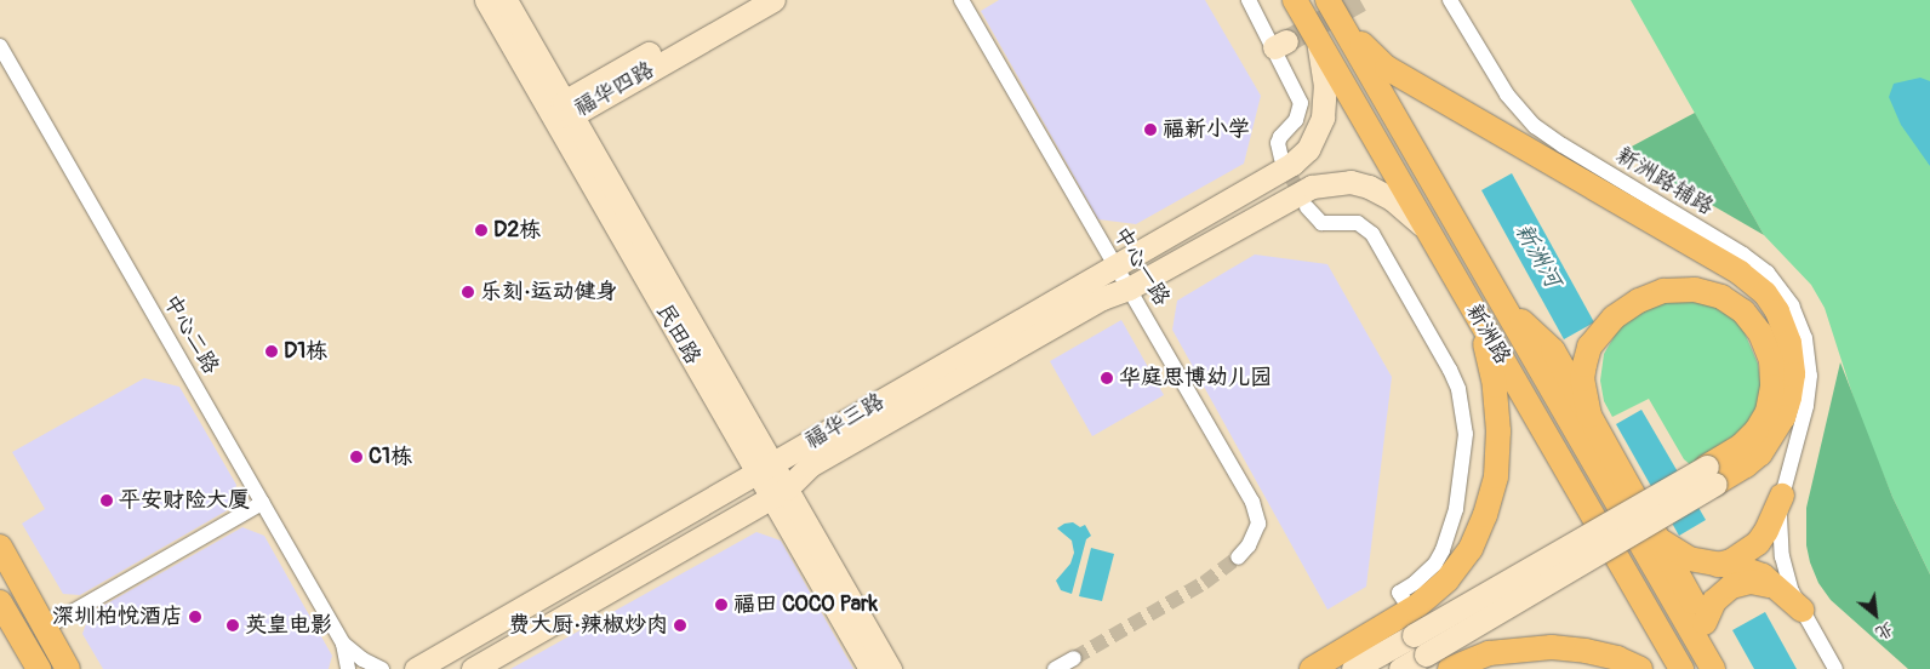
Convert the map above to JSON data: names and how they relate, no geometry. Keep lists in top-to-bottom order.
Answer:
{
  "streets": {
    "main road": ["新洲路"],
    "street": [
      "福华四路",
      "新洲路辅路",
      "中心一路",
      "中心二路",
      "民田路",
      "福华三路"
    ]
  },
  "crossings": [
    ["福华四路", "民田路"],
    ["中心一路", "福华三路"],
    ["民田路", "福华三路"],
    ["新洲路", "福华三路"]
  ],
  "water": ["新洲河"],
  "places": [
    "福新小学",
    "D2栋",
    "乐刻·运动健身",
    "D1栋",
    "华庭思博幼儿园",
    "C1栋",
    "平安财险大厦",
    "福田 COCO Park",
    "深圳柏悦酒店",
    "英皇电影",
    "费大厨·辣椒炒肉"
  ],
  "north": "bottom right"
}
